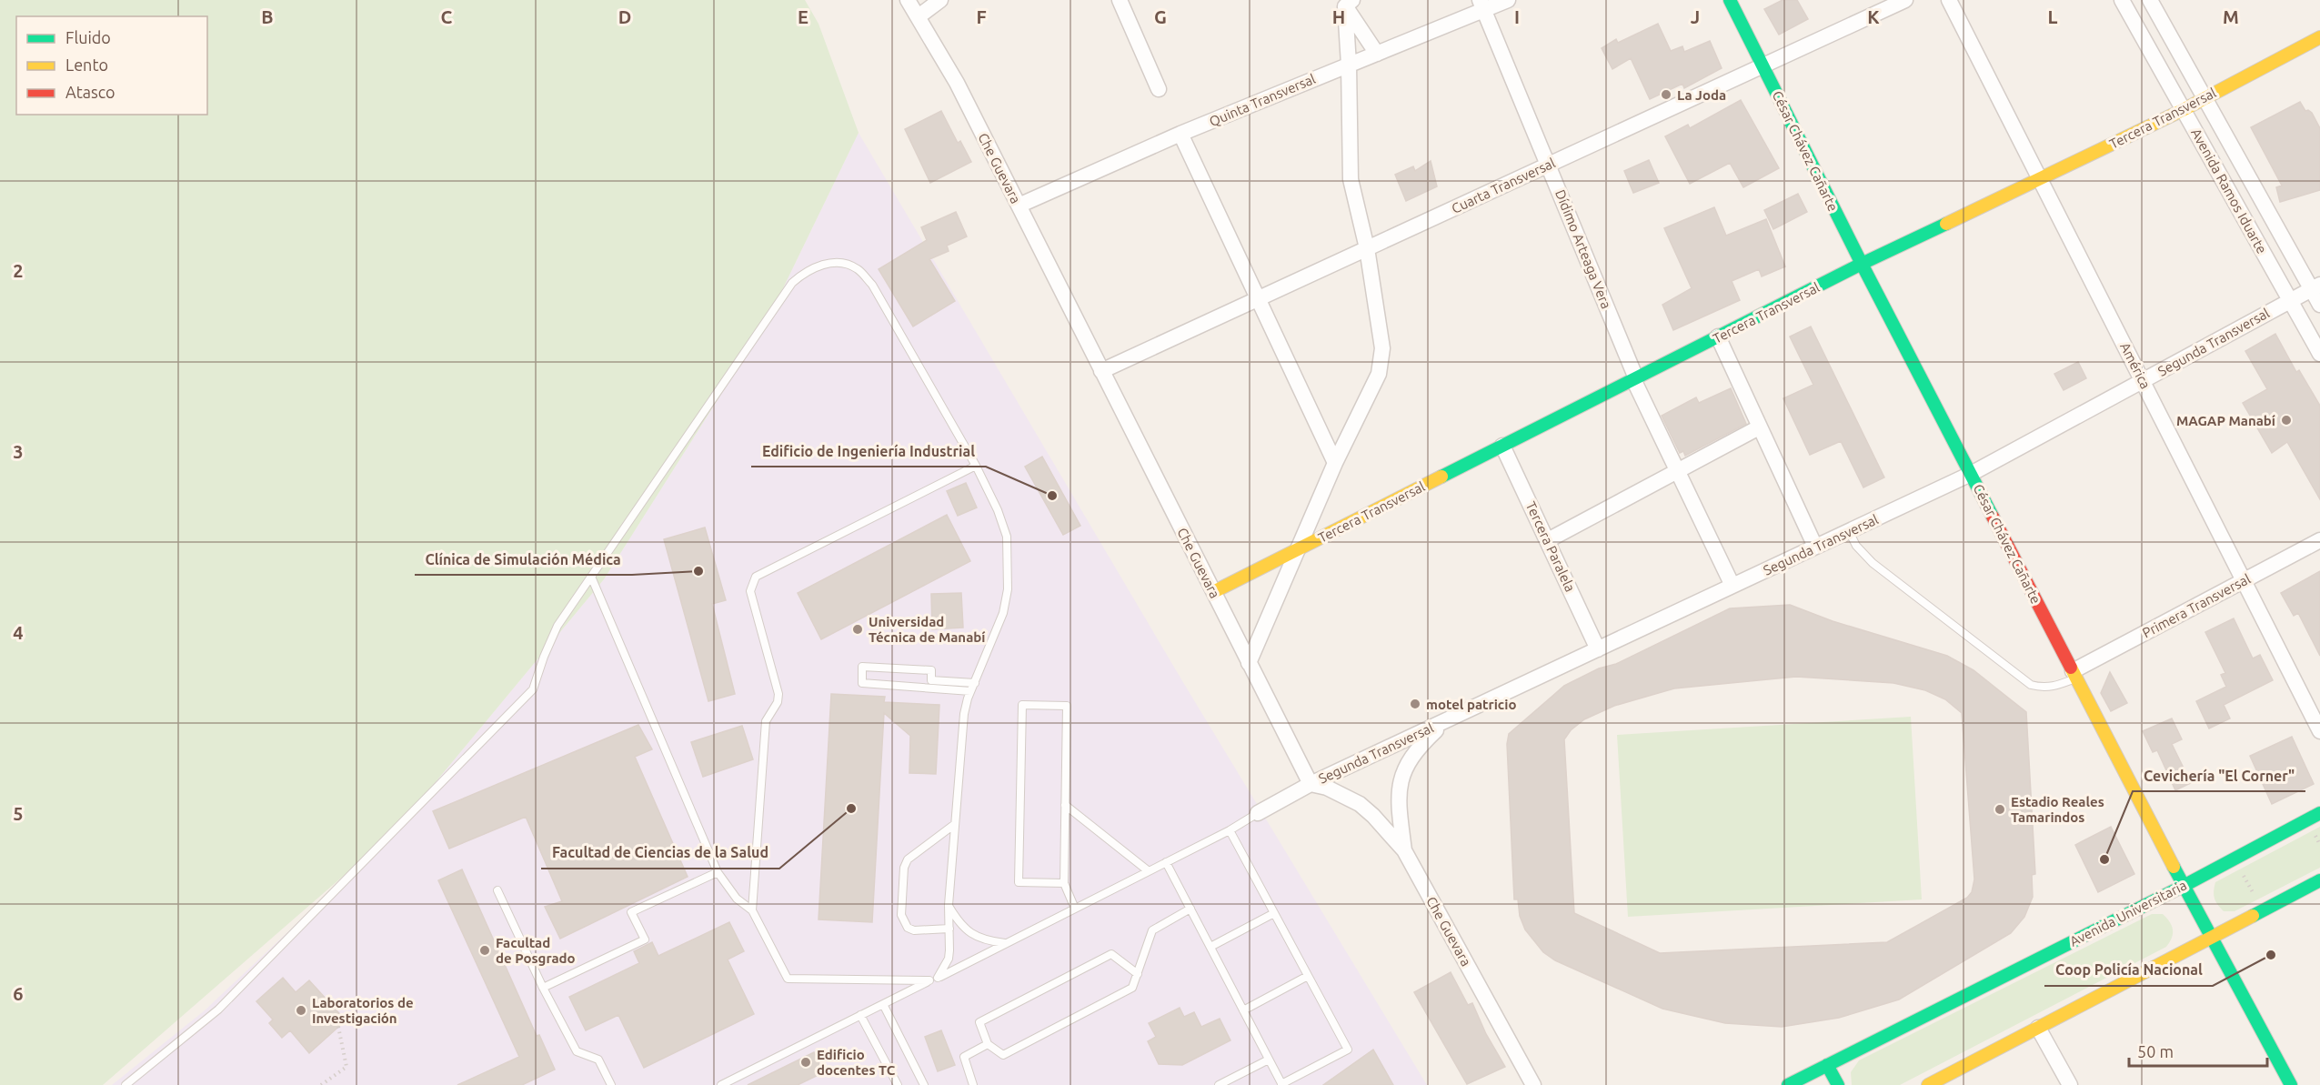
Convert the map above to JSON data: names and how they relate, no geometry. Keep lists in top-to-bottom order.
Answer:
{
  "streets": {
    "street": [
      "Quinta Transversal",
      "Tercera Transversal",
      "César Chávez Cañarte",
      "Che Guevara",
      "Cuarta Transversal",
      "Avenida Ramos Iduarte",
      "Dídimo Arteaga Vera",
      "Segunda Transversal",
      "América",
      "Tercera Paralela",
      "Primera Transversal",
      "Avenida Universitaria"
    ]
  },
  "crossings": [
    ["Quinta Transversal", "Che Guevara"],
    ["Quinta Transversal", "Dídimo Arteaga Vera"],
    ["Tercera Transversal", "César Chávez Cañarte"],
    ["Tercera Transversal", "Che Guevara"],
    ["Tercera Transversal", "Avenida Ramos Iduarte"],
    ["Tercera Transversal", "Dídimo Arteaga Vera"],
    ["Tercera Transversal", "América"],
    ["Tercera Transversal", "Tercera Paralela"],
    ["César Chávez Cañarte", "Cuarta Transversal"],
    ["César Chávez Cañarte", "Segunda Transversal"],
    ["César Chávez Cañarte", "Primera Transversal"],
    ["César Chávez Cañarte", "Avenida Universitaria"],
    ["Che Guevara", "Cuarta Transversal"],
    ["Che Guevara", "Segunda Transversal"],
    ["Cuarta Transversal", "Dídimo Arteaga Vera"],
    ["Avenida Ramos Iduarte", "Segunda Transversal"],
    ["Dídimo Arteaga Vera", "Segunda Transversal"],
    ["Segunda Transversal", "América"],
    ["Segunda Transversal", "Tercera Paralela"],
    ["América", "Primera Transversal"]
  ],
  "places": [
    "La Joda",
    "MAGAP Manabí",
    "Edificio de Ingeniería Industrial",
    "Clínica de Simulación Médica",
    "Universidad Técnica de Manabí",
    "motel patricio",
    "Facultad de Ciencias de la Salud",
    "Estadio Reales Tamarindos",
    "Cevichería \"El Corner\"",
    "Facultad de Posgrado",
    "Coop Policía Nacional",
    "Laboratorios de Investigación",
    "Edificio docentes TC"
  ],
  "legend": ["Fluido", "Lento", "Atasco"],
  "scale_bar": "50 m",
  "grid": {
    "columns": [
      "B",
      "C",
      "D",
      "E",
      "F",
      "G",
      "H",
      "I",
      "J",
      "K",
      "L",
      "M"
    ],
    "rows": [
      "2",
      "3",
      "4",
      "5",
      "6"
    ]
  }
}
